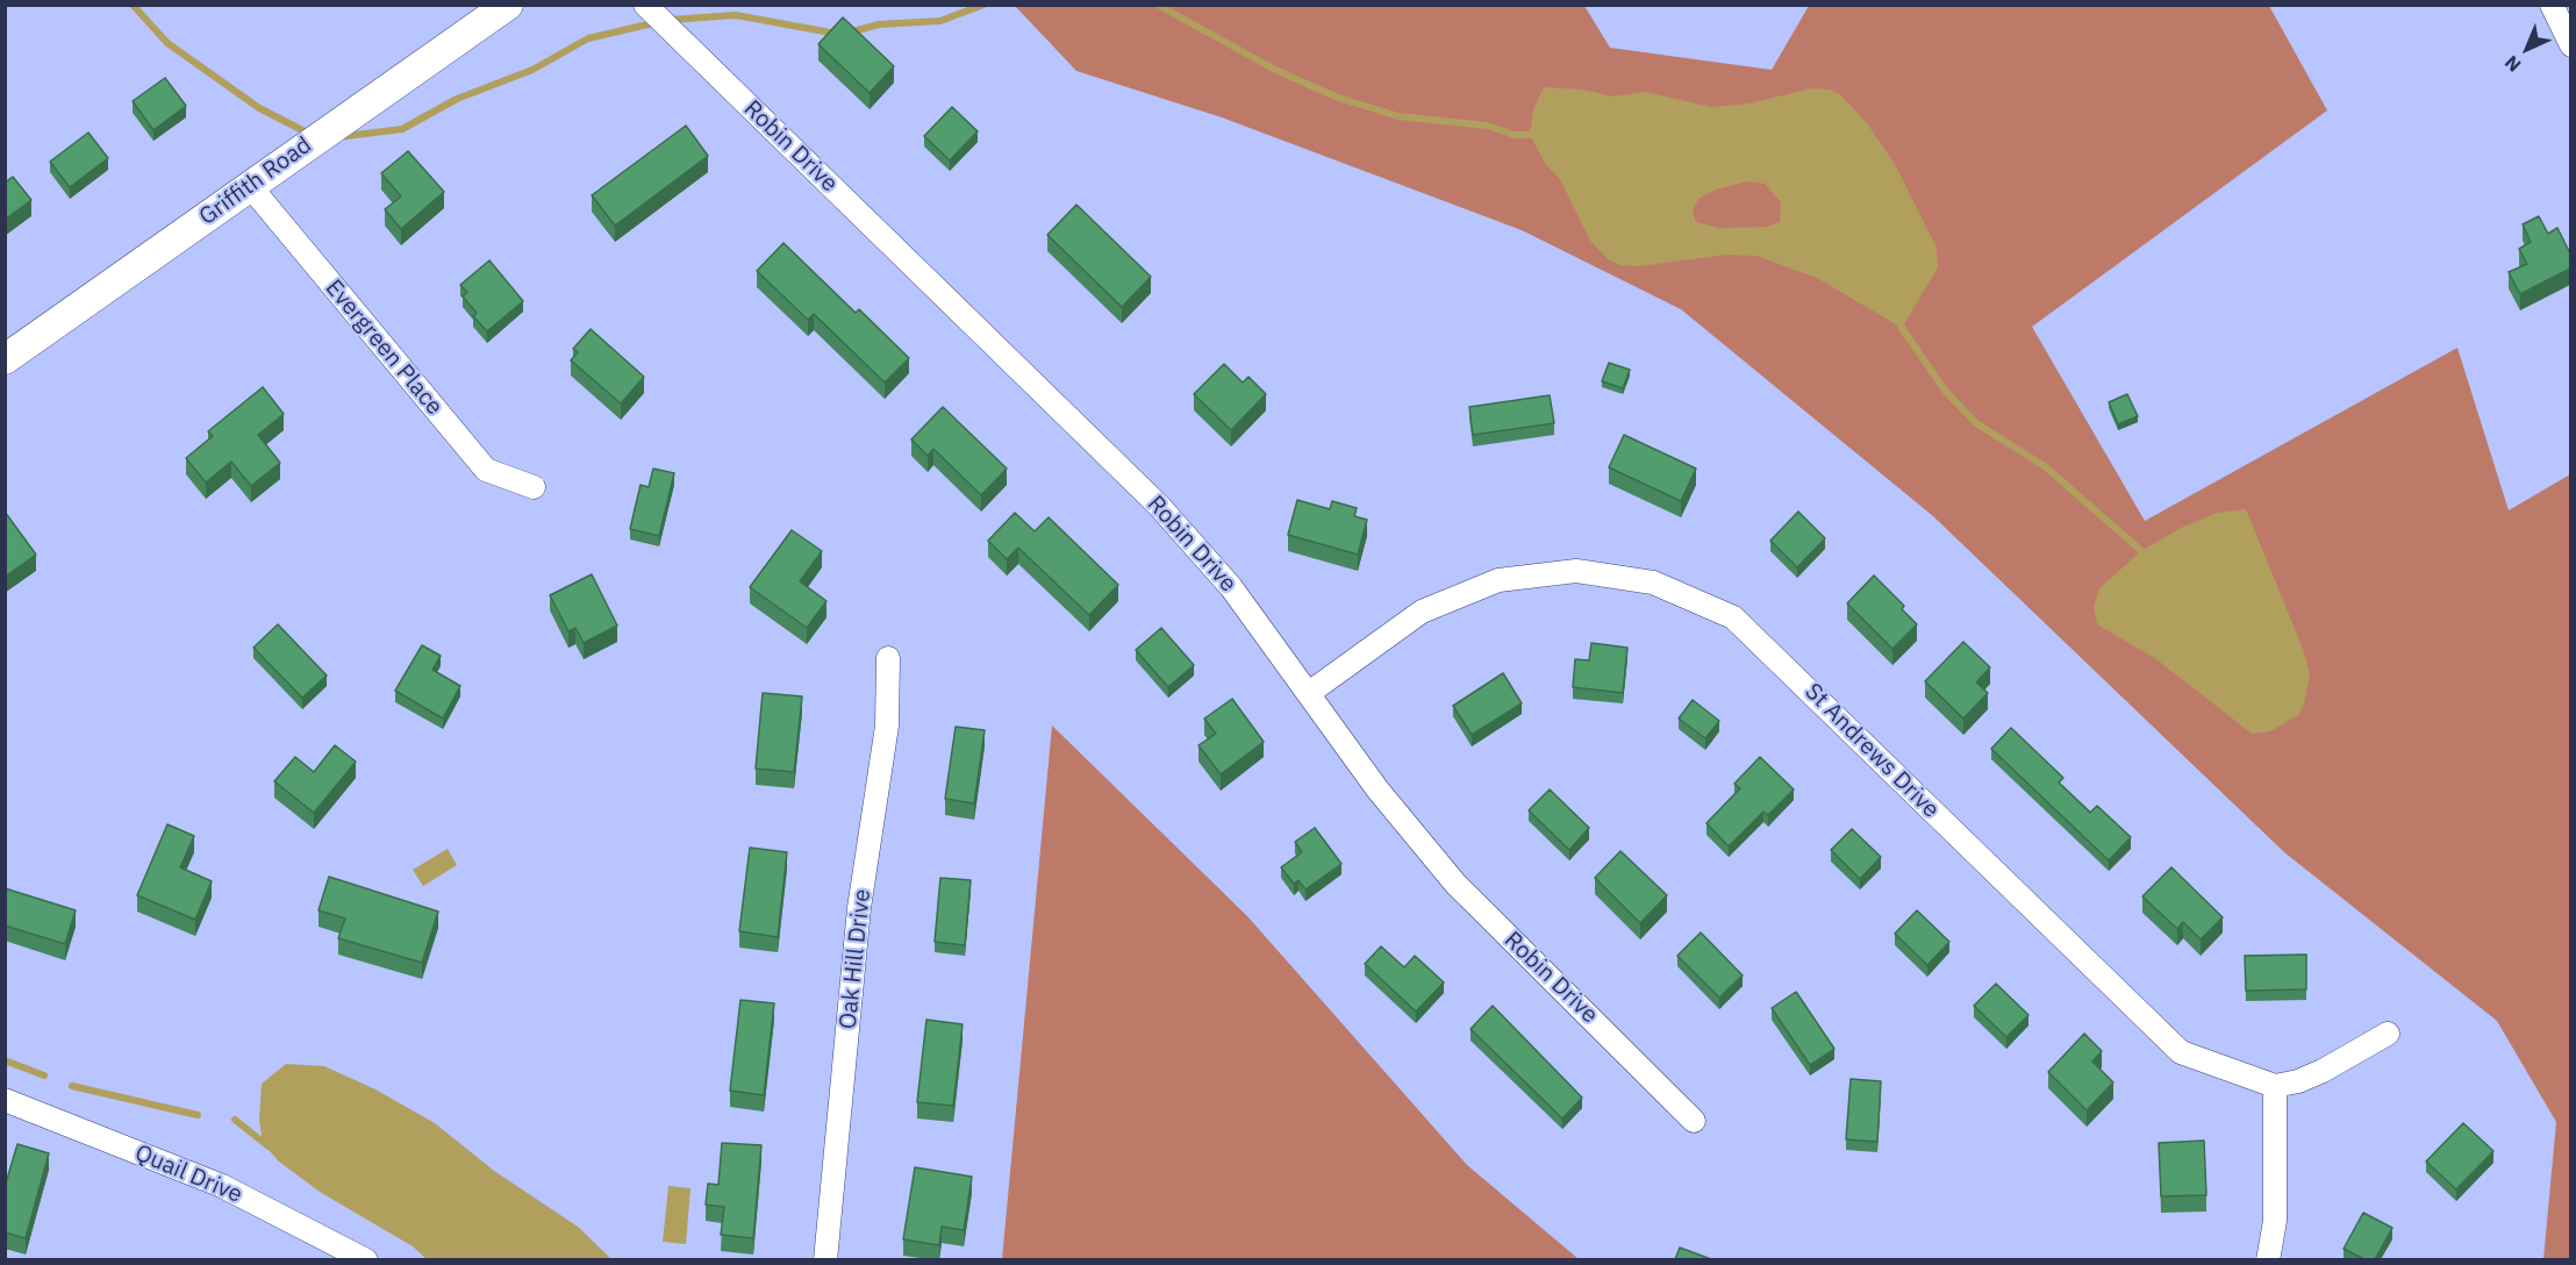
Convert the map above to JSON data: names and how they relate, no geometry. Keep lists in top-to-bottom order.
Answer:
{
  "streets": {
    "street": [
      "Robin Drive",
      "Griffith Road",
      "Evergreen Place",
      "St Andrews Drive",
      "Oak Hill Drive",
      "Quail Drive"
    ]
  },
  "crossings": [
    ["Robin Drive", "St Andrews Drive"],
    ["Griffith Road", "Evergreen Place"]
  ],
  "north": "bottom left"
}
